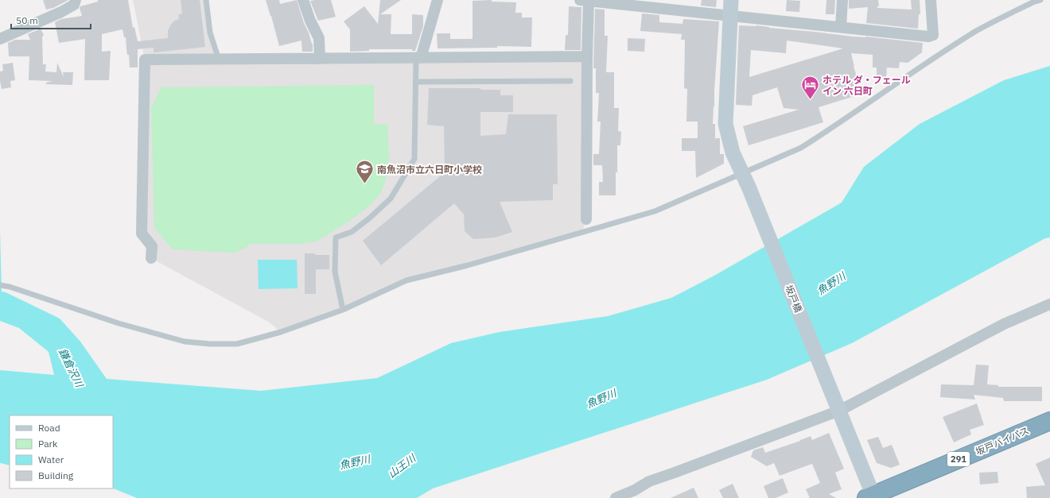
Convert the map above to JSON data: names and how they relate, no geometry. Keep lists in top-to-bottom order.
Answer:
{
  "streets": {
    "highway": ["坂戸バイパス", "291"],
    "street": ["坂戸橋"]
  },
  "crossings": [
    ["坂戸橋", "坂戸バイパス"]
  ],
  "water": ["魚野川", "鎌倉沢川", "山王川"],
  "places": {
    "hotel": ["ホテル ダ・フェール イン 六日町"],
    "school or university": ["南魚沼市立六日町小学校"]
  },
  "legend": [
    "Road",
    "Park",
    "Water",
    "Building"
  ],
  "scale_bar": "50 m"
}
